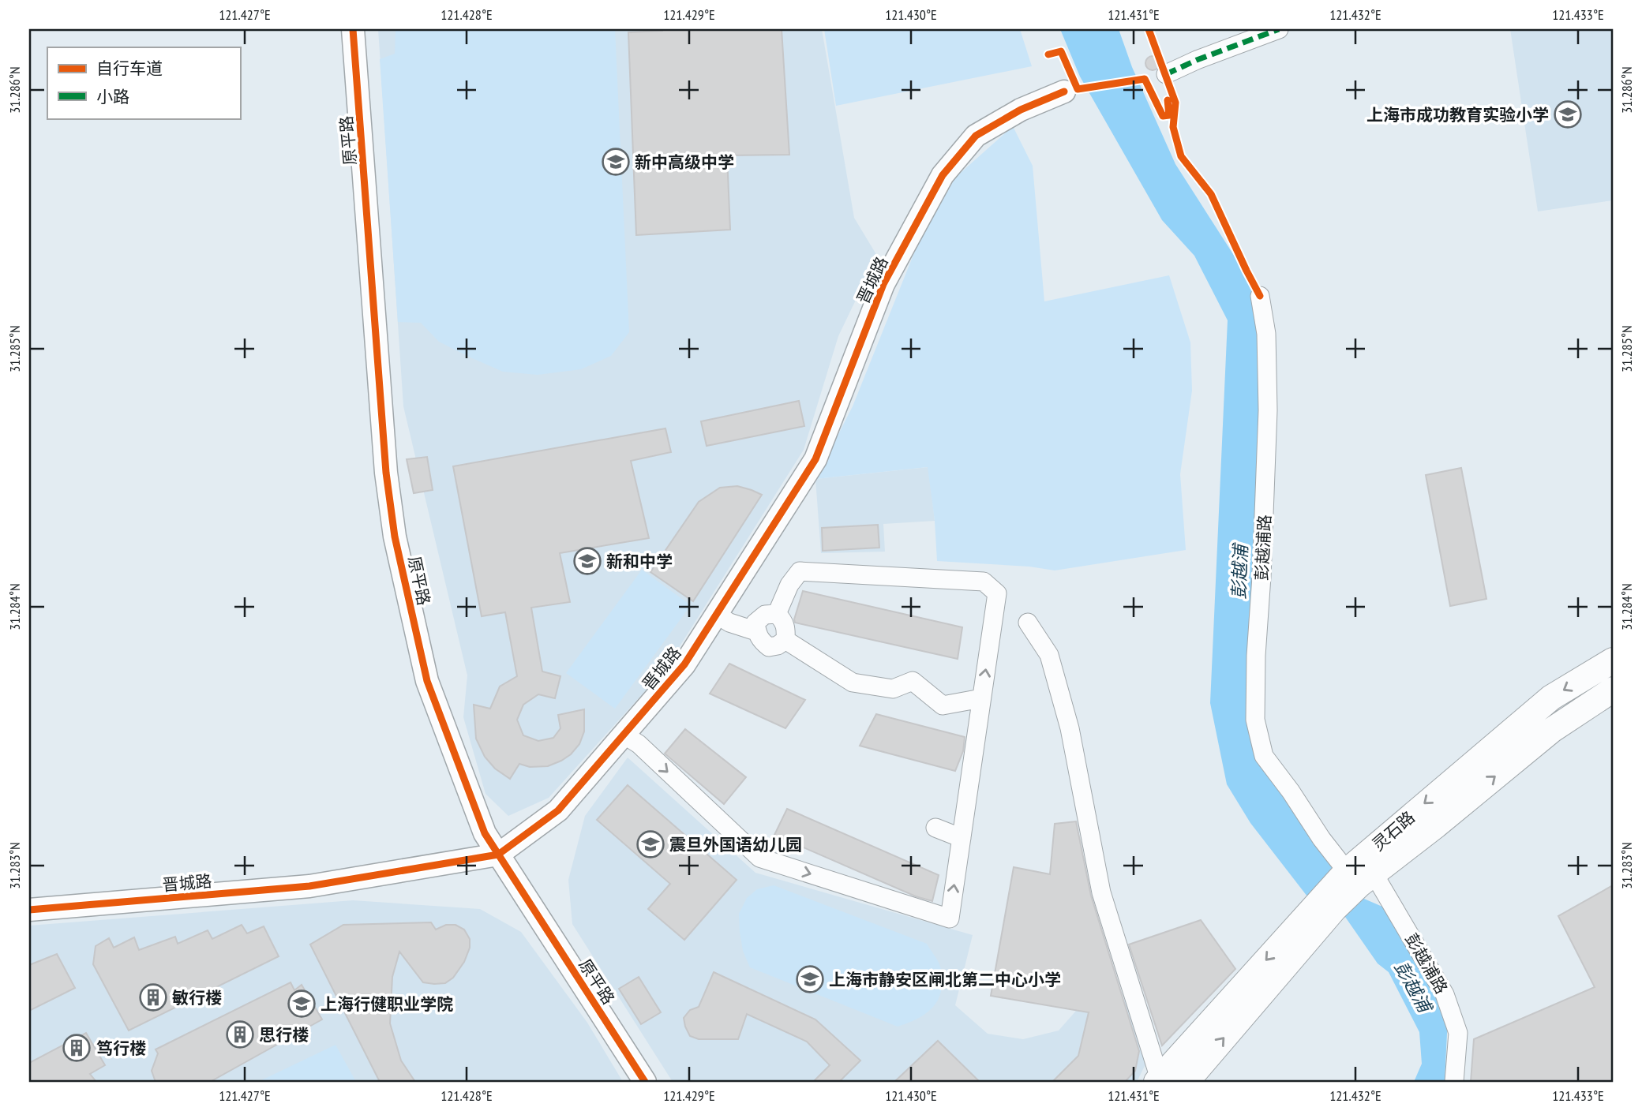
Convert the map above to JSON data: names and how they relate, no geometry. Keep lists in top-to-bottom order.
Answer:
{
  "streets": {
    "main road": ["灵石路"],
    "street": ["原平路", "晋城路", "彭越浦路"]
  },
  "crossings": [
    ["原平路", "晋城路"],
    ["彭越浦路", "灵石路"]
  ],
  "water": ["彭越浦"],
  "places": {
    "school or university": [
      "上海市成功教育实验小学",
      "新中高级中学",
      "新和中学",
      "震旦外国语幼儿园",
      "上海市静安区闸北第二中心小学",
      "上海行健职业学院"
    ],
    "building": ["敏行楼", "思行楼", "笃行楼"]
  },
  "legend": ["自行车道", "小路"],
  "coordinates": [
    "121.427°E",
    "121.428°E",
    "121.429°E",
    "121.430°E",
    "121.431°E",
    "121.432°E",
    "121.433°E",
    "31.286°N",
    "31.285°N",
    "31.284°N",
    "31.283°N"
  ]
}
